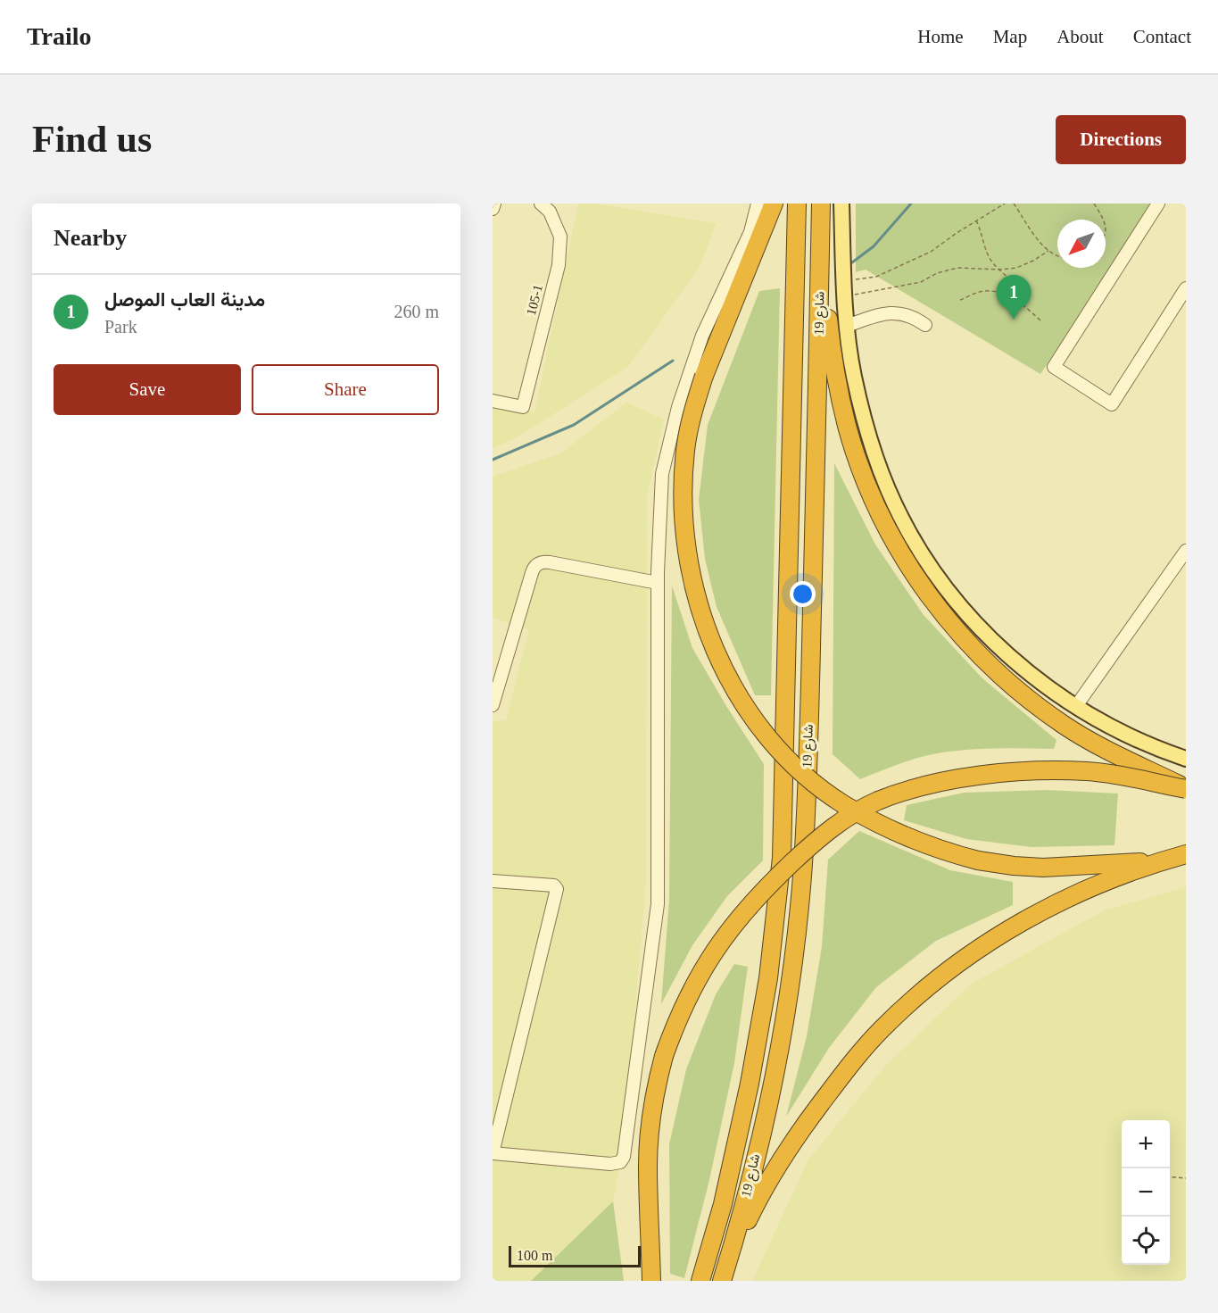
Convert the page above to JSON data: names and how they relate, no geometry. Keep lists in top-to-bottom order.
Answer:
{
  "streets": {
    "highway": ["شارع 19"],
    "street": ["105-1"]
  },
  "scale_bar": "100 m",
  "north": "bottom left",
  "page": {
    "header": "Trailo",
    "nav": [
      "Home",
      "Map",
      "About",
      "Contact"
    ],
    "buttons": [
      "Directions",
      ["Save", "Share"]
    ],
    "title": "Find us",
    "heading": "Nearby",
    "list": [
      {
        "mark": "1",
        "name": "مدينة العاب الموصل",
        "note": "Park",
        "value": "260 m"
      }
    ],
    "pins": "1",
    "map_buttons": ["+", "−"],
    "scale": "100 m"
  }
}
